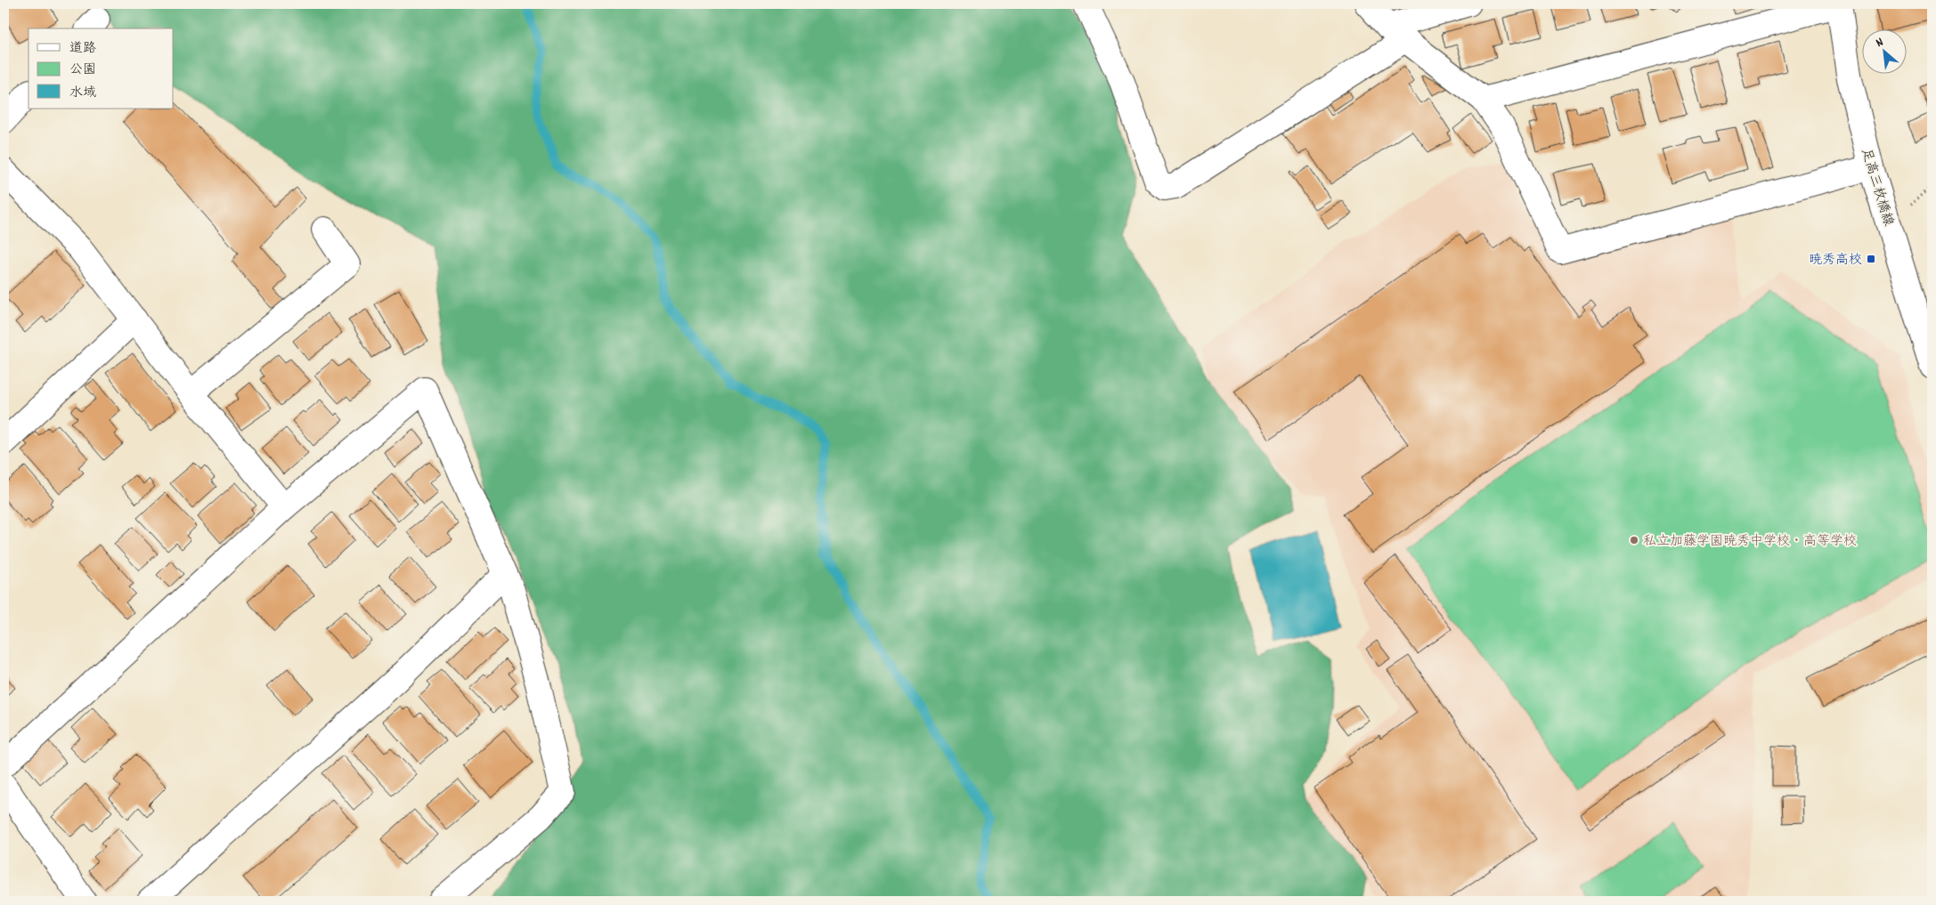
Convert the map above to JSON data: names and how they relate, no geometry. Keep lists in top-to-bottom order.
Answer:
{
  "streets": {
    "street": ["足高三枚橋線"]
  },
  "places": {
    "transit": ["暁秀高校"],
    "other": ["私立加藤学園暁秀中学校・高等学校"]
  },
  "legend": ["道路", "公園", "水域"],
  "north": "top left"
}
